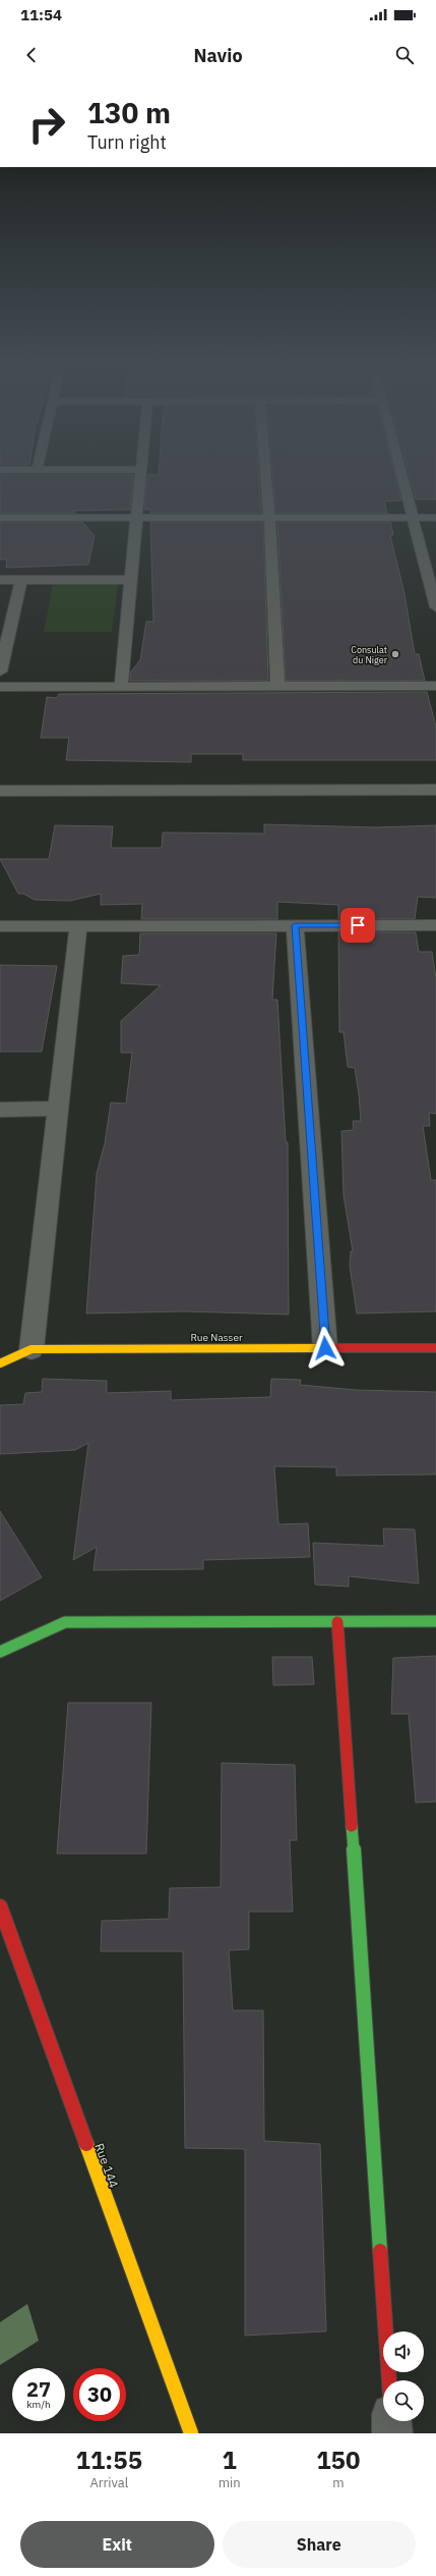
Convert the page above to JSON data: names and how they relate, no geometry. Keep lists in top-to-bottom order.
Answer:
{
  "streets": {
    "street": ["Rue Nasser", "Rue 144"]
  },
  "places": ["Consulat du Niger"],
  "page": {
    "status": "11:54",
    "header": "Navio",
    "turn": ["130 m", "Turn right"],
    "speed": "27 km/h",
    "limit": "30",
    "eta": [
      "11:55",
      "Arrival",
      "1",
      "min",
      "150",
      "m"
    ],
    "buttons": ["Exit", "Share"]
  }
}
